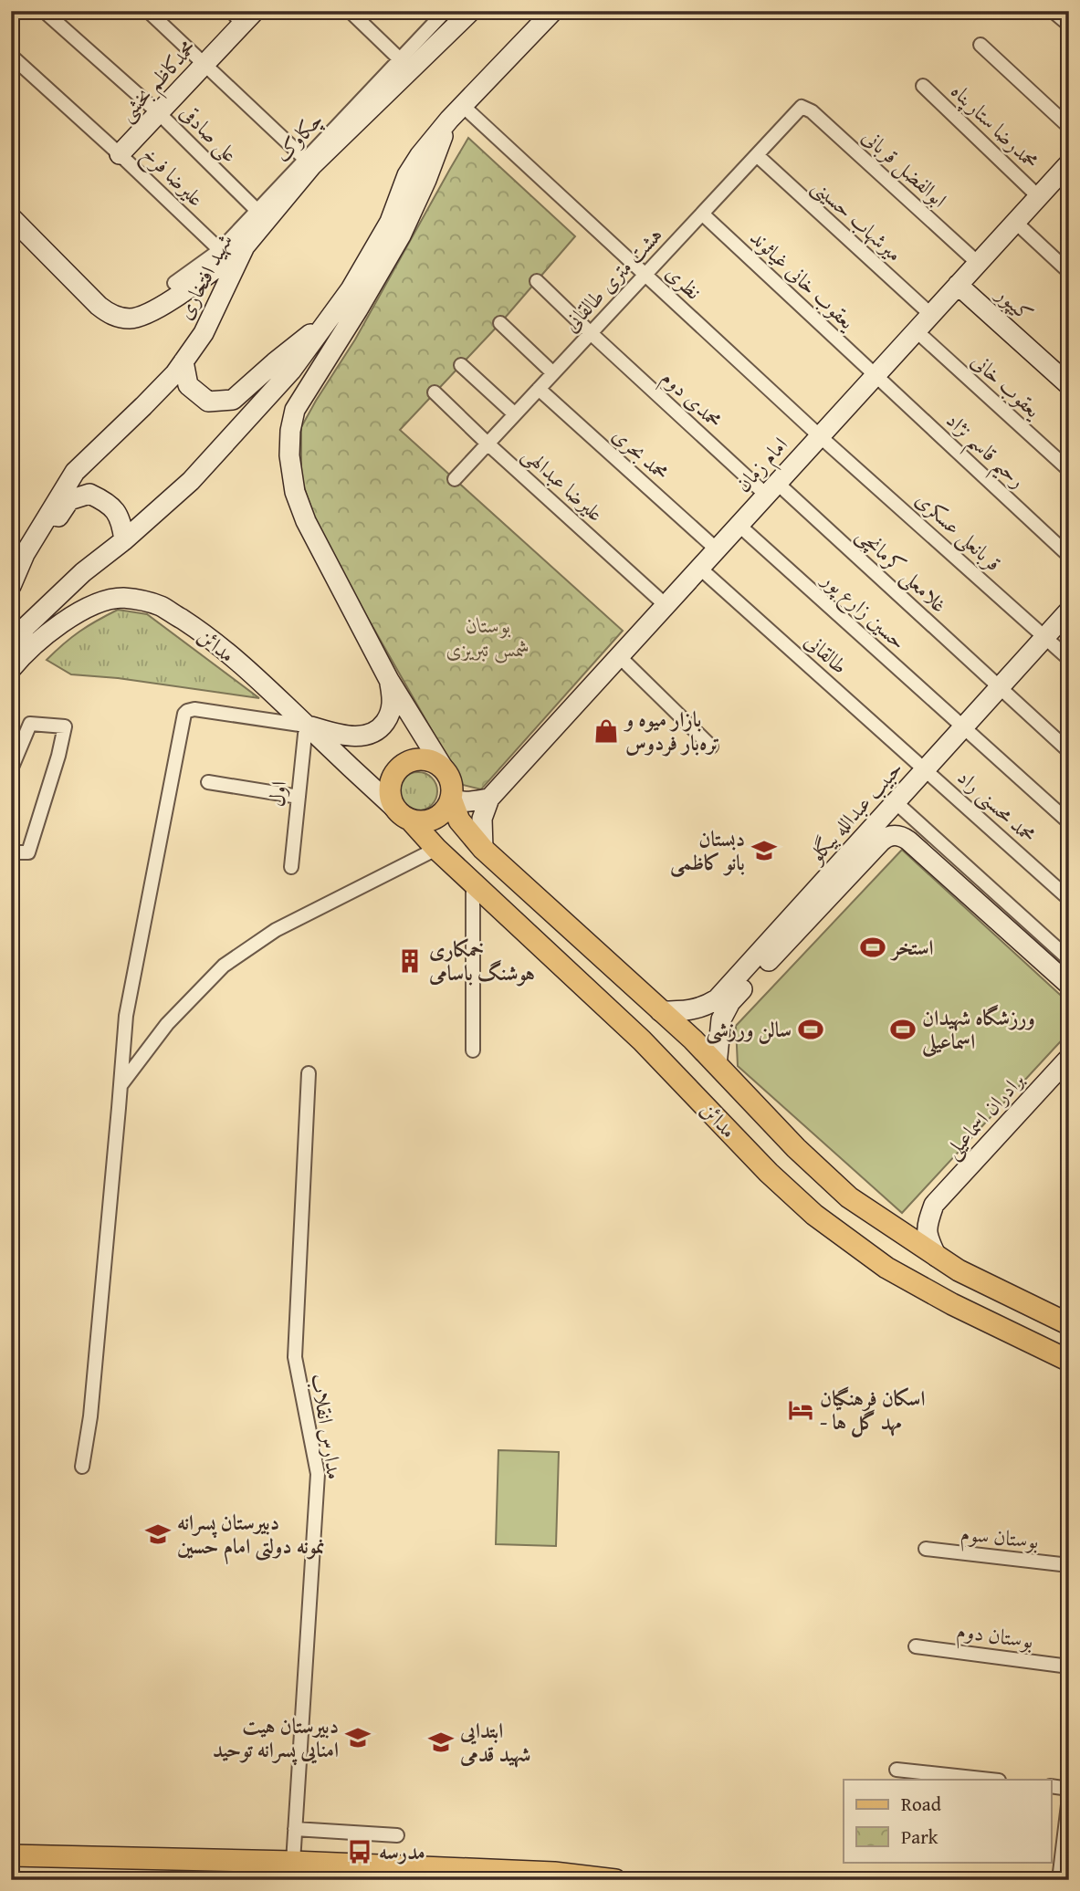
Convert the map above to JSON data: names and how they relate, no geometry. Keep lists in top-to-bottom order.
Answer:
{
  "streets": {
    "main road": [
      "محمدکاظم بخشی",
      "شهید افتخاری",
      "کیپور",
      "امام زمان",
      "مدائن",
      "حبیب عبدالله بیگلو",
      "برادران اسماعیلی"
    ],
    "street": [
      "محمدرضا ستارپناه",
      "علی صادقی",
      "چکاوک",
      "ابوالفضل قربانی",
      "علیرضا فرخ",
      "میرشهاب حسینی",
      "هشت متری طالقانی",
      "یعقوب خانی غیاثوند",
      "نظری",
      "یعقوب خانی",
      "محمدی دوم",
      "رحیم قاسم نژاد",
      "محمد بحری",
      "علیرضا عبدالهی",
      "قربانعلی عسکری",
      "غلامعلی کرمانچی",
      "حسین زارع پور",
      "طالقانی",
      "اول",
      "محمد محسنی راد",
      "مدارس انقلاب",
      "بوستان سوم",
      "بوستان دوم"
    ]
  },
  "crossings": [
    ["محمدکاظم بخشی", "علی صادقی"],
    ["محمدکاظم بخشی", "علیرضا فرخ"],
    ["محمدرضا ستارپناه", "امام زمان"],
    ["علی صادقی", "چکاوک"],
    ["چکاوک", "علیرضا فرخ"],
    ["ابوالفضل قربانی", "هشت متری طالقانی"],
    ["ابوالفضل قربانی", "امام زمان"],
    ["میرشهاب حسینی", "هشت متری طالقانی"],
    ["میرشهاب حسینی", "امام زمان"],
    ["هشت متری طالقانی", "یعقوب خانی غیاثوند"],
    ["هشت متری طالقانی", "نظری"],
    ["هشت متری طالقانی", "محمدی دوم"],
    ["هشت متری طالقانی", "محمد بحری"],
    ["هشت متری طالقانی", "علیرضا عبدالهی"],
    ["یعقوب خانی غیاثوند", "رحیم قاسم نژاد"],
    ["یعقوب خانی غیاثوند", "امام زمان"],
    ["نظری", "امام زمان"],
    ["نظری", "قربانعلی عسکری"],
    ["کیپور", "امام زمان"],
    ["یعقوب خانی", "امام زمان"],
    ["محمدی دوم", "امام زمان"],
    ["محمدی دوم", "غلامعلی کرمانچی"],
    ["رحیم قاسم نژاد", "امام زمان"],
    ["محمد بحری", "امام زمان"],
    ["امام زمان", "علیرضا عبدالهی"],
    ["امام زمان", "قربانعلی عسکری"],
    ["امام زمان", "غلامعلی کرمانچی"],
    ["امام زمان", "حسین زارع پور"],
    ["امام زمان", "طالقانی"],
    ["قربانعلی عسکری", "حبیب عبدالله بیگلو"],
    ["غلامعلی کرمانچی", "حبیب عبدالله بیگلو"],
    ["حسین زارع پور", "حبیب عبدالله بیگلو"],
    ["مدائن", "اول"],
    ["مدائن", "حبیب عبدالله بیگلو"],
    ["مدائن", "برادران اسماعیلی"],
    ["طالقانی", "محمد محسنی راد"],
    ["طالقانی", "حبیب عبدالله بیگلو"],
    ["محمد محسنی راد", "حبیب عبدالله بیگلو"]
  ],
  "parks": ["بوستان شمس تبریزی"],
  "places": {
    "shop": ["بازار میوه و تره‌بار فردوس"],
    "school or university": [
      "دبستان بانو کاظمی",
      "دبیرستان پسرانه نمونه دولتی امام حسین",
      "دبیرستان هیت امنایی پسرانه توحید",
      "ابتدایی شهید قدمی"
    ],
    "sports": ["استخر", "سالن ورزشی", "ورزشگاه شهیدان اسماعیلی"],
    "building": ["خمکاری هوشنگ باسامی"],
    "hotel": ["اسکان فرهنگیان - مهد گل ها"],
    "bus stop": ["مدرسه"]
  },
  "legend": ["Road", "Park"]
}
